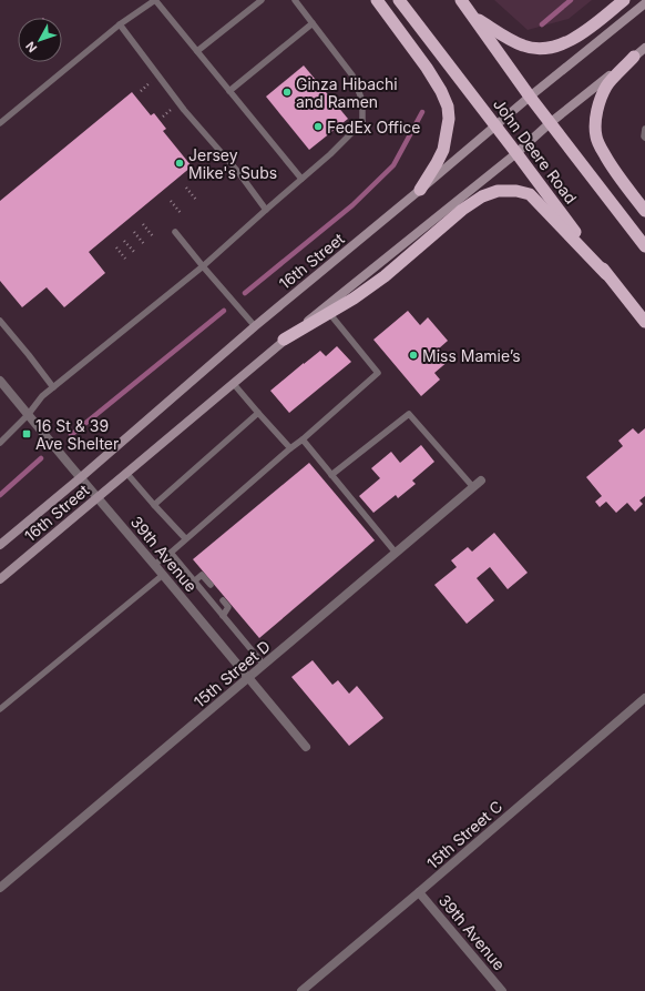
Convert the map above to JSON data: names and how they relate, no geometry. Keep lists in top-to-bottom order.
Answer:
{
  "streets": {
    "highway": ["John Deere Road"],
    "main road": ["16th Street"],
    "street": ["39th Avenue", "15th Street D", "15th Street C"]
  },
  "crossings": [
    ["John Deere Road", "16th Street"],
    ["16th Street", "39th Avenue"],
    ["39th Avenue", "15th Street D"],
    ["39th Avenue", "15th Street C"]
  ],
  "places": {
    "other": [
      "Ginza Hibachi and Ramen",
      "FedEx Office",
      "Jersey Mike's Subs",
      "Miss Mamie’s"
    ],
    "transit": ["16 St & 39 Ave Shelter"]
  },
  "north": "bottom left"
}
